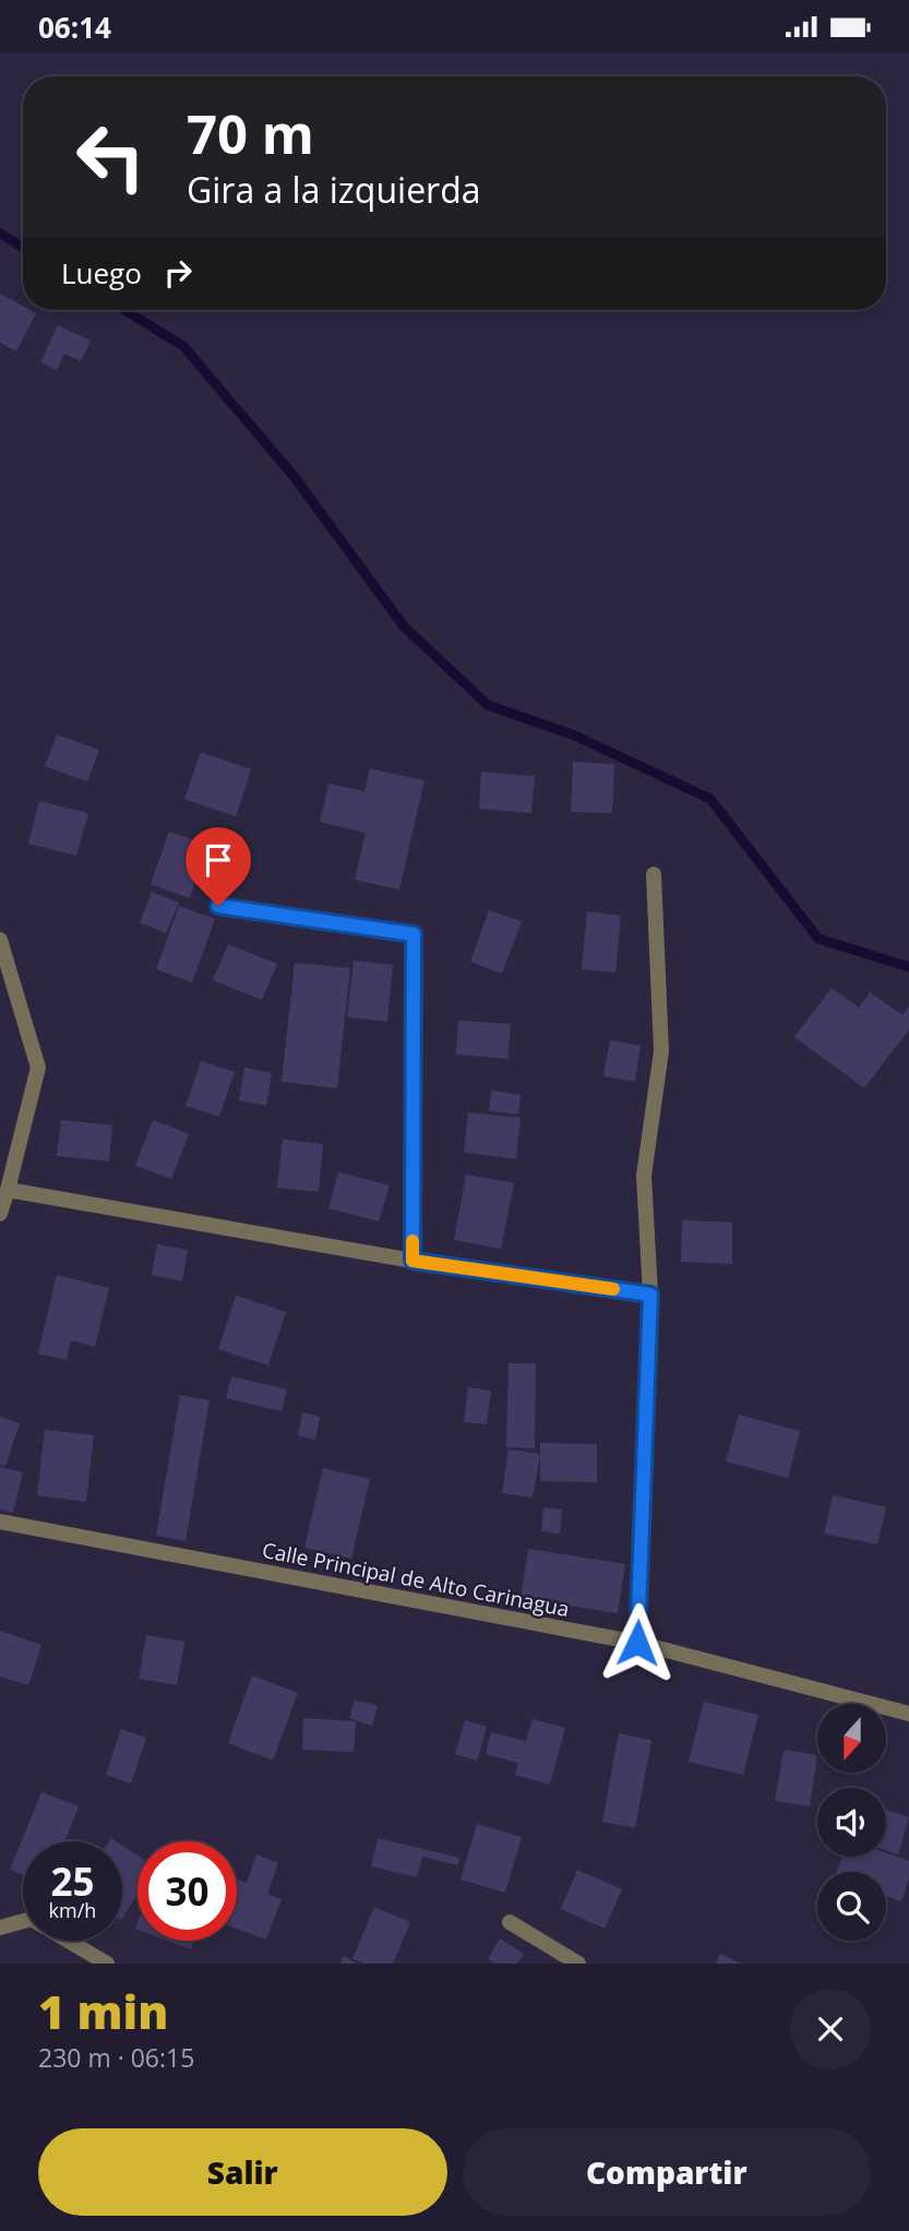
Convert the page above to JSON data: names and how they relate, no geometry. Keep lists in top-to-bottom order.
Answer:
{
  "streets": {
    "street": ["Calle Principal de Alto Carinagua"]
  },
  "north": "bottom",
  "page": {
    "status": "06:14",
    "turn": ["70 m", "Gira a la izquierda"],
    "then": "Luego",
    "speed": "25 km/h",
    "limit": "30",
    "heading": ["1 min", "230 m · 06:15"],
    "buttons": ["Salir", "Compartir"]
  }
}
